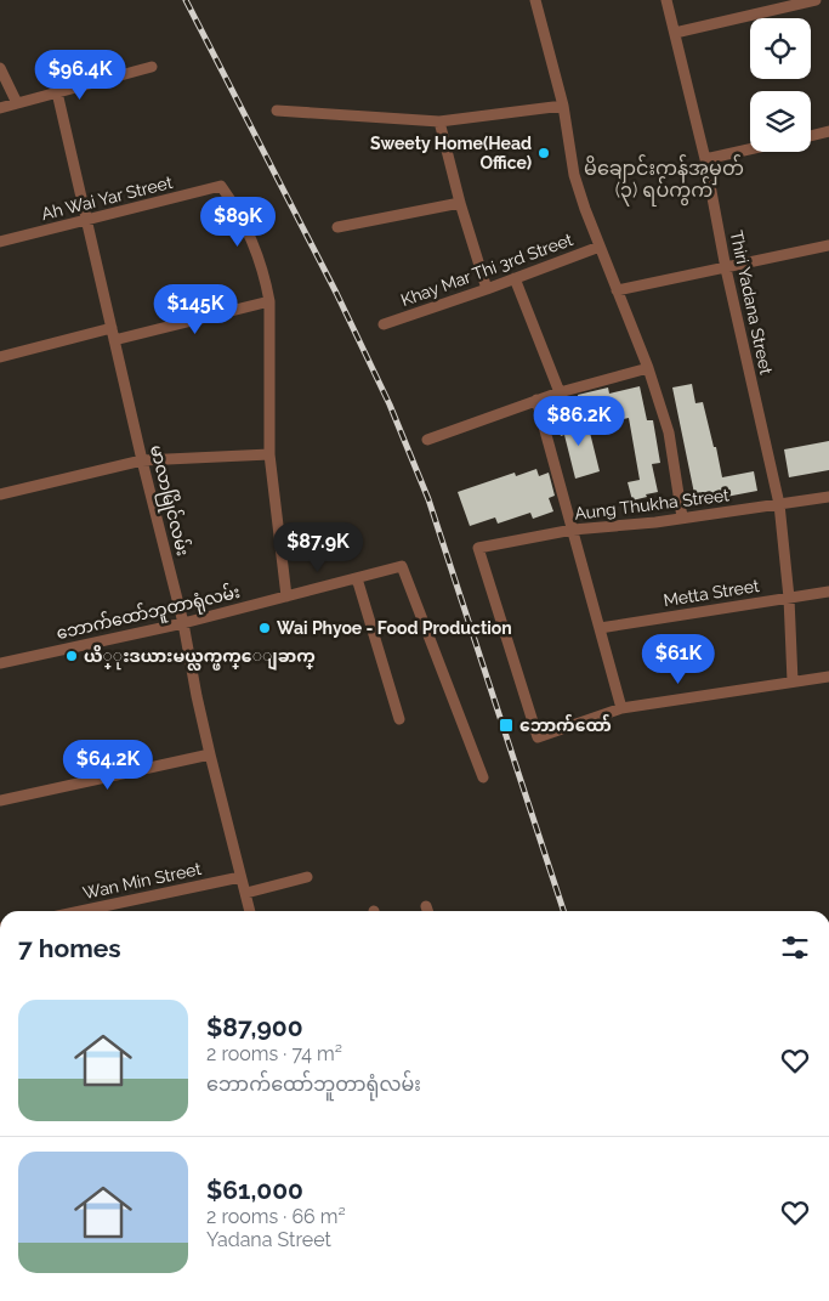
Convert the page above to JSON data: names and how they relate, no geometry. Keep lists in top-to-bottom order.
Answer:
{
  "streets": {
    "street": [
      "Ah Wai Yar Street",
      "Khay Mar Thi 3rd Street",
      "Thiri Yadana Street",
      "မာလာမြိုင်လမ်း",
      "Aung Thukha Street",
      "Metta Street",
      "ဘောက်ထော်ဘူတာရုံလမ်း",
      "Wan Min Street"
    ]
  },
  "crossings": [
    ["Ah Wai Yar Street", "မာလာမြိုင်လမ်း"],
    ["Thiri Yadana Street", "Aung Thukha Street"],
    ["Thiri Yadana Street", "Metta Street"],
    ["မာလာမြိုင်လမ်း", "ဘောက်ထော်ဘူတာရုံလမ်း"],
    ["မာလာမြိုင်လမ်း", "Wan Min Street"]
  ],
  "districts": ["မိချောင်းကန်အမှတ် (၃) ရပ်ကွက်"],
  "places": {
    "other": ["Sweety Home(Head Office)", "Wai Phyoe - Food Production", "ယိ္ုးဒယားမယ္လက္ဖက္ေျခာက္"],
    "transit": ["ဘောက်ထော်"]
  },
  "page": {
    "price": [
      "$96.4K",
      "$89K",
      "$145K",
      "$86.2K",
      "$87.9K",
      "$61K",
      "$64.2K"
    ],
    "heading": "7 homes",
    "list": [
      {
        "name": "$87,900",
        "note": "2 rooms · 74 m² · ဘောက်ထော်ဘူတာရုံလမ်း"
      },
      {
        "name": "$61,000",
        "note": "2 rooms · 66 m² · Yadana Street"
      }
    ]
  }
}
